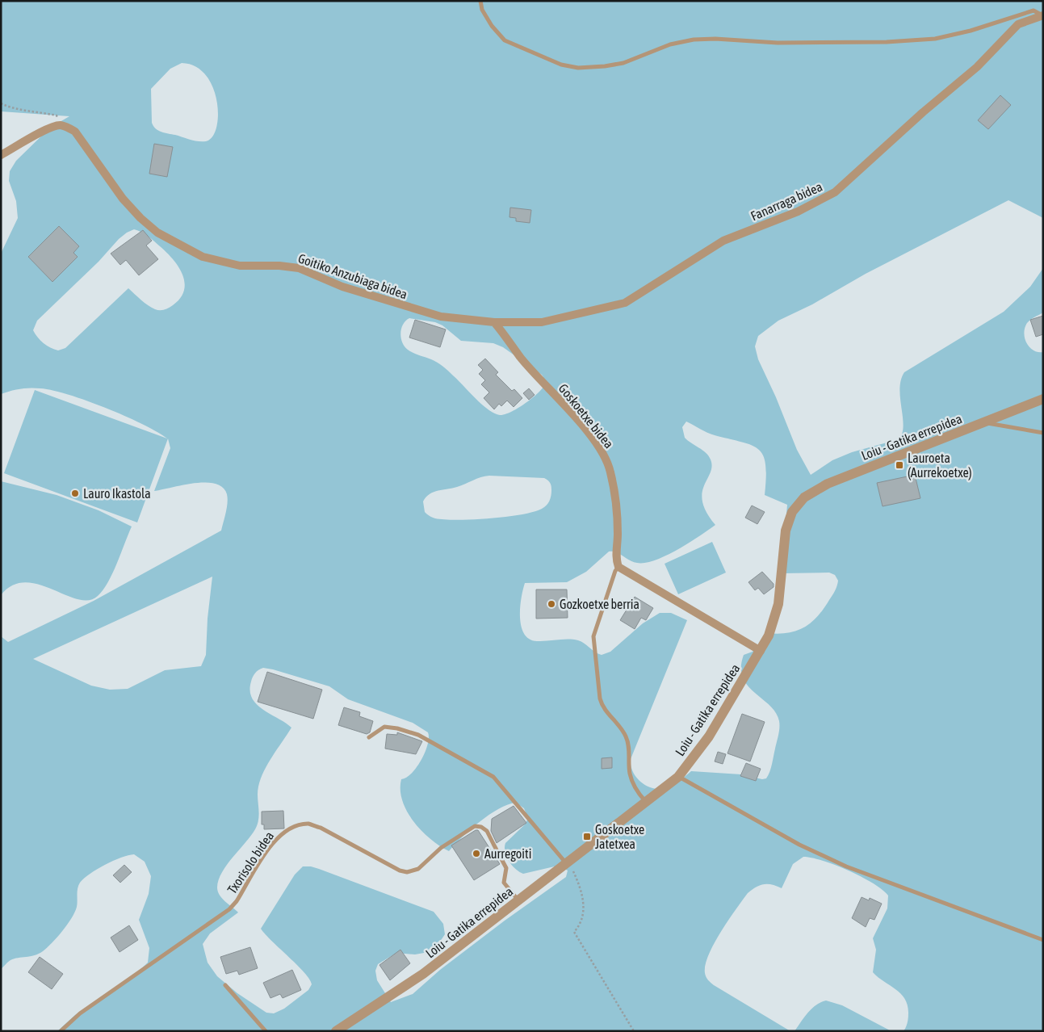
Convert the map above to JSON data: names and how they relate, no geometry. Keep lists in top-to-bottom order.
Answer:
{
  "streets": {
    "street": [
      "Fanarraga bidea",
      "Goitiko Anzubiaga bidea",
      "Goskoetxe bidea",
      "Loiu - Gatika errepidea"
    ],
    "lane": ["Txorisolo bidea"]
  },
  "crossings": [
    ["Fanarraga bidea", "Goitiko Anzubiaga bidea"],
    ["Fanarraga bidea", "Goskoetxe bidea"],
    ["Goitiko Anzubiaga bidea", "Goskoetxe bidea"],
    ["Goskoetxe bidea", "Loiu - Gatika errepidea"],
    ["Loiu - Gatika errepidea", "Txorisolo bidea"]
  ],
  "places": {
    "transit": ["Lauroeta (Aurrekoetxe)", "Goskoetxe Jatetxea"],
    "other": ["Lauro Ikastola", "Gozkoetxe berria", "Aurregoiti"]
  }
}
